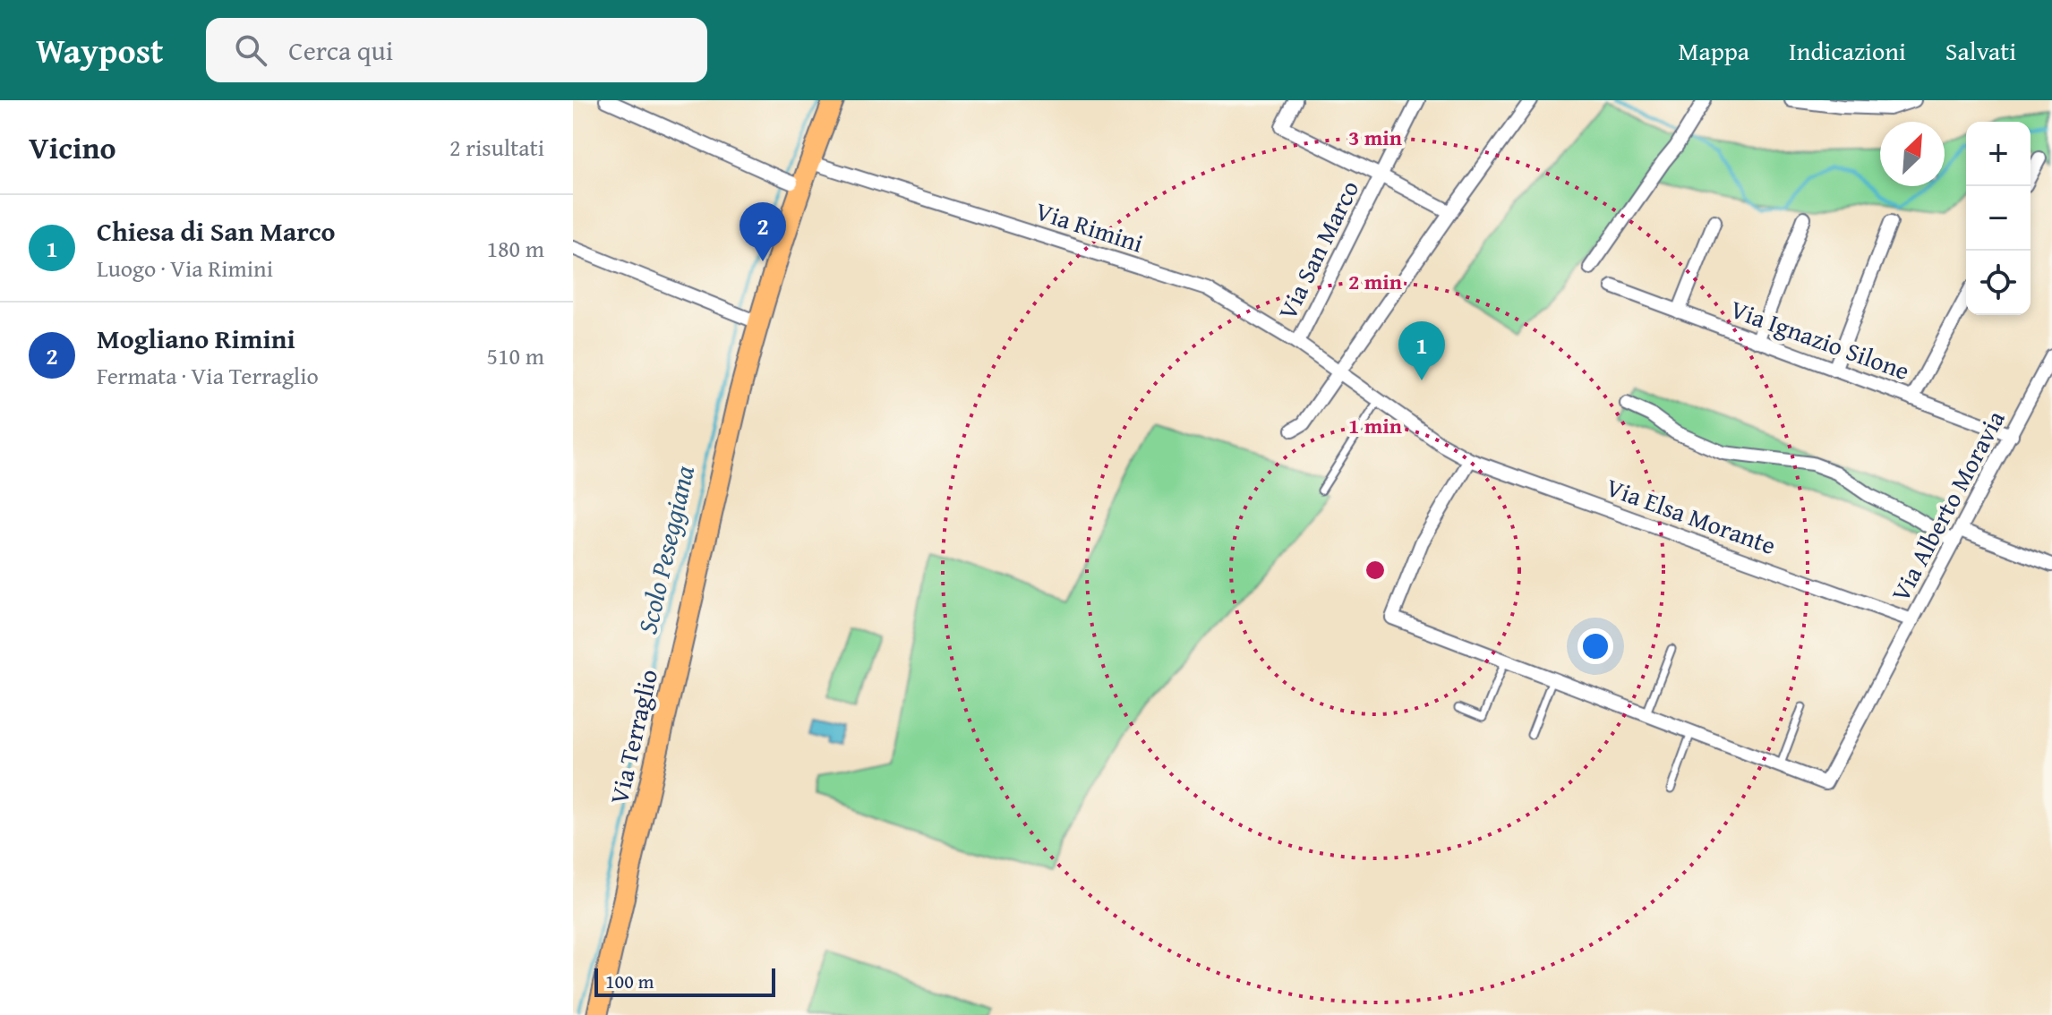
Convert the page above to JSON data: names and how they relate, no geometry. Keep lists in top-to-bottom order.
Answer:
{
  "streets": {
    "main road": ["Via Terraglio"],
    "street": [
      "Via Rimini",
      "Via San Marco",
      "Via Ignazio Silone",
      "Via Alberto Moravia",
      "Via Elsa Morante"
    ]
  },
  "crossings": [
    ["Via Rimini", "Via San Marco"],
    ["Via Rimini", "Via Elsa Morante"],
    ["Via Rimini", "Via Terraglio"],
    ["Via Ignazio Silone", "Via Alberto Moravia"],
    ["Via Alberto Moravia", "Via Elsa Morante"]
  ],
  "water": ["Scolo Peseggiana"],
  "scale_bar": "100 m",
  "north": "top right",
  "page": {
    "header": "Waypost",
    "search": "Cerca qui",
    "nav": ["Mappa", "Indicazioni", "Salvati"],
    "heading": ["Vicino", "2 risultati"],
    "map_buttons": ["+", "−"],
    "list": [
      {
        "mark": "1",
        "name": "Chiesa di San Marco",
        "note": "Luogo · Via Rimini",
        "value": "180 m"
      },
      {
        "mark": "2",
        "name": "Mogliano Rimini",
        "note": "Fermata · Via Terraglio",
        "value": "510 m"
      }
    ],
    "pins": ["2", "1"],
    "scale": "100 m"
  },
  "rings": ["3 min", "2 min", "1 min"]
}
